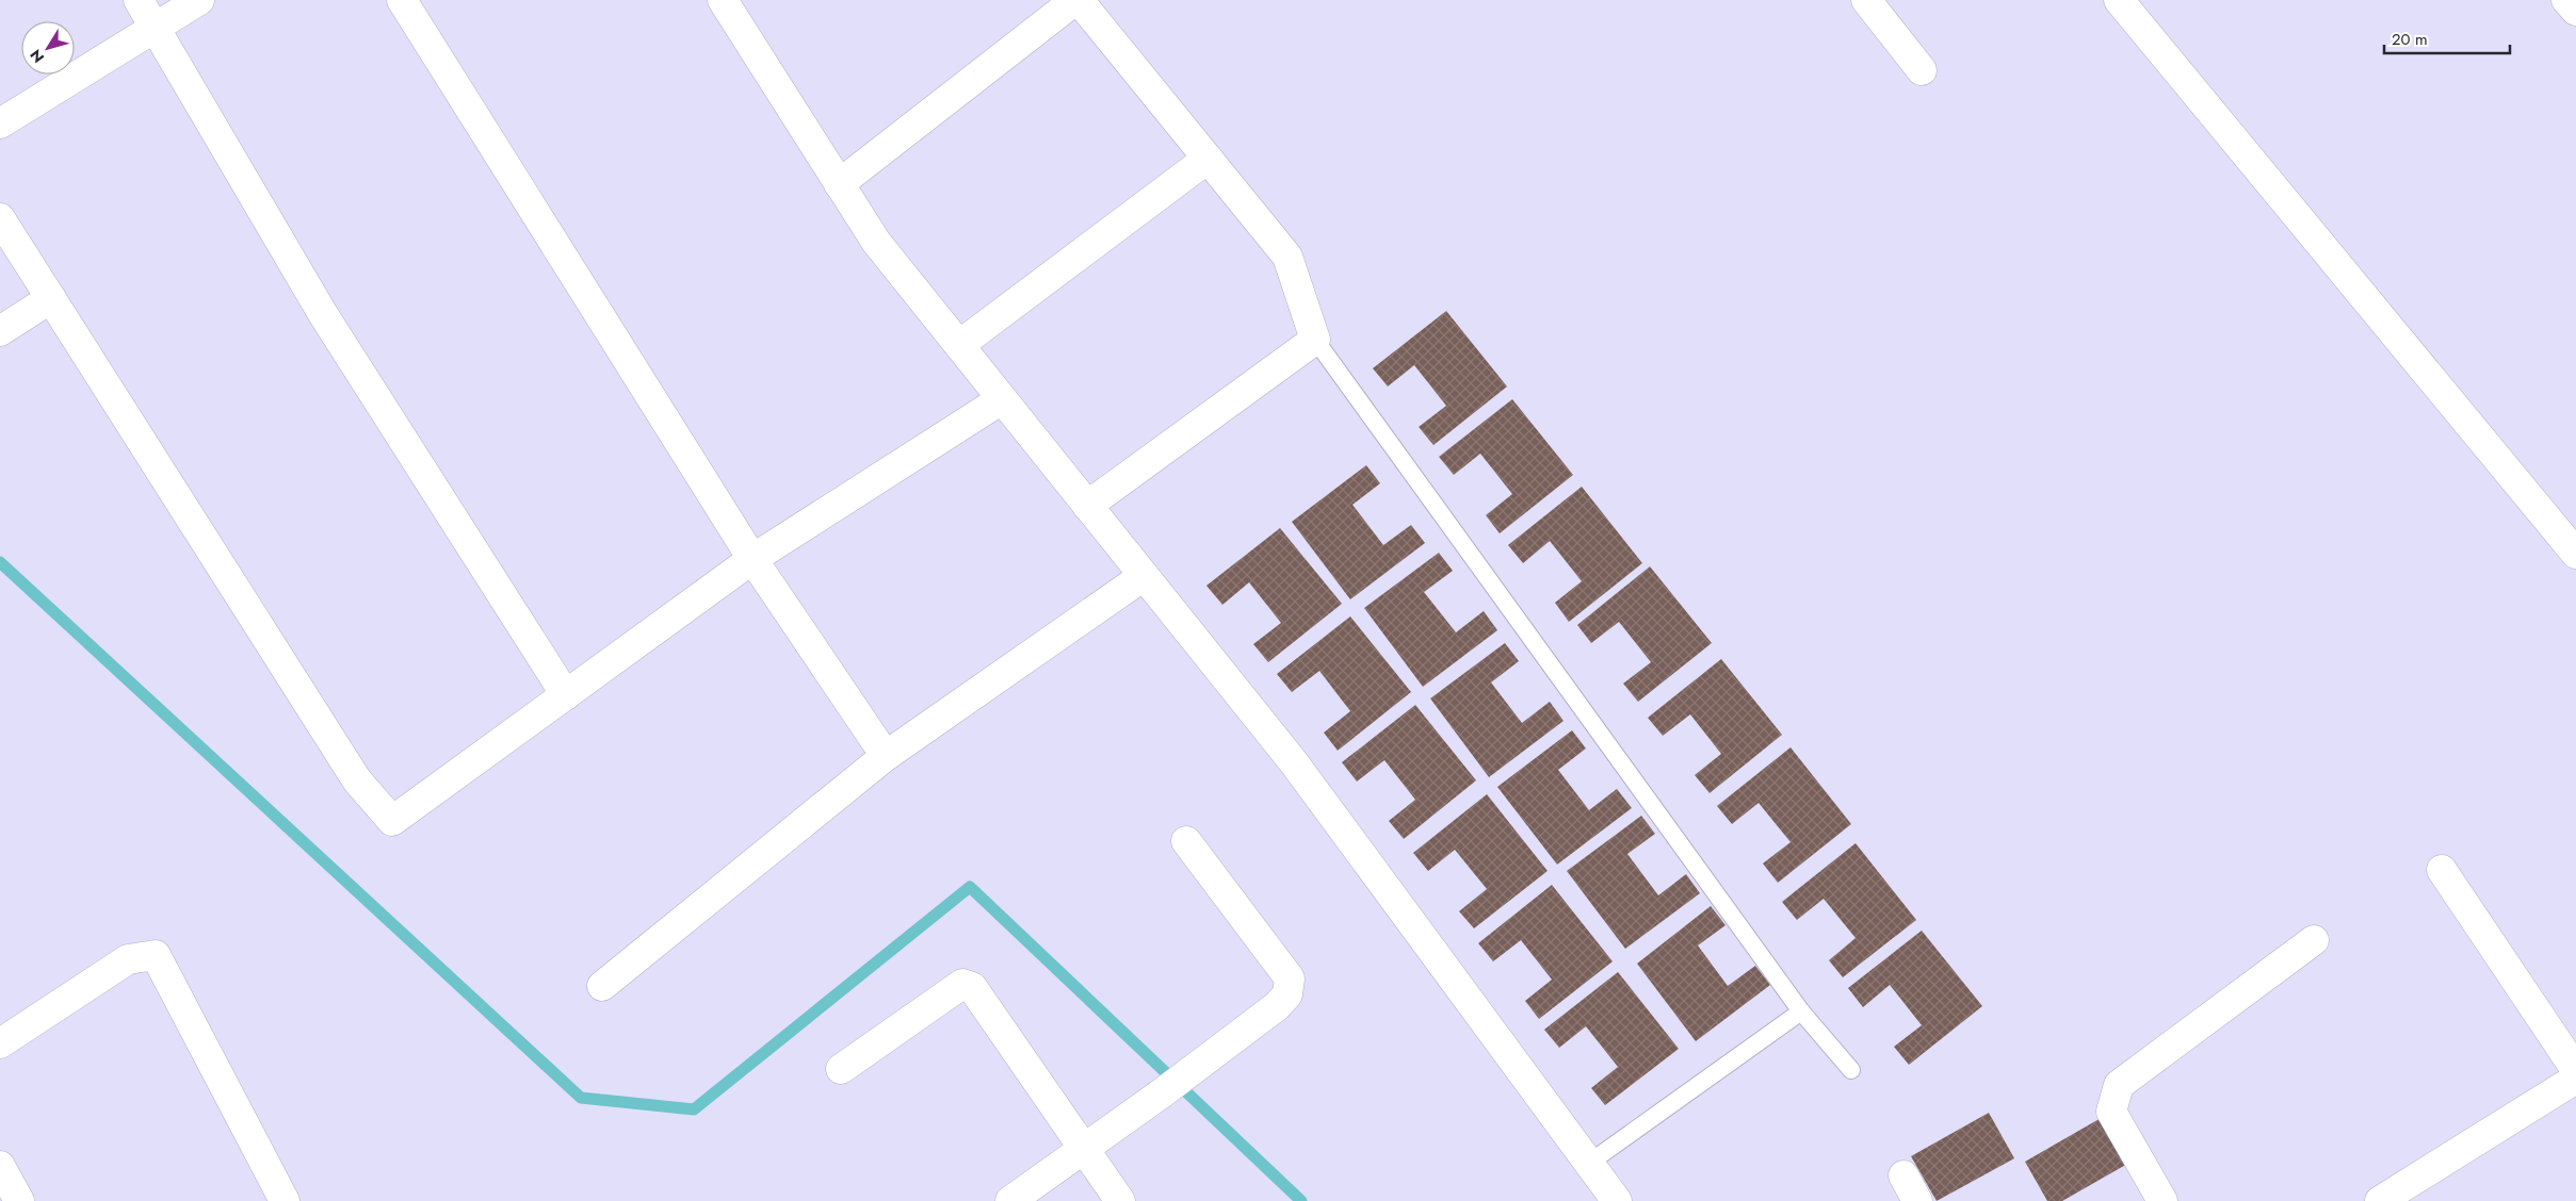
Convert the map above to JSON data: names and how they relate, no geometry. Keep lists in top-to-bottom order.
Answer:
{
  "scale_bar": "20 m",
  "north": "bottom left"
}
